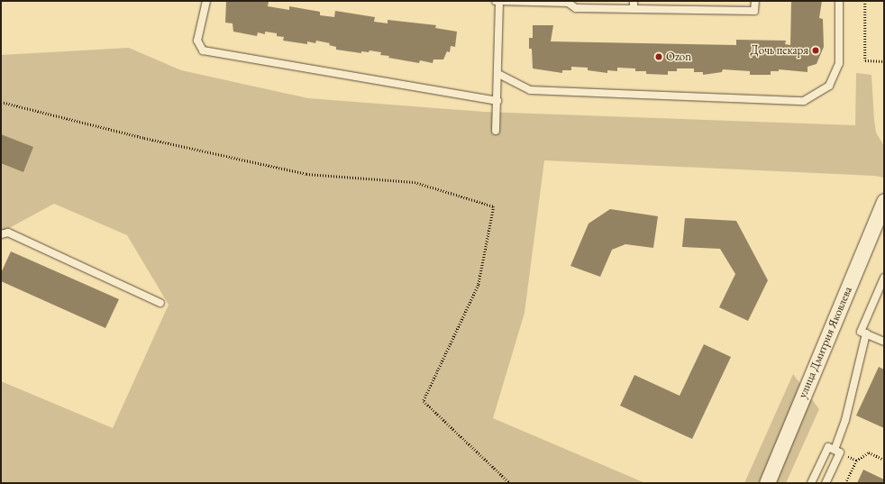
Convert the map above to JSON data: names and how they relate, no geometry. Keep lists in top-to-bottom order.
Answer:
{
  "streets": {
    "street": ["улица Дмитрия Яковлева"]
  },
  "places": ["Дочь пекаря", "Ozon"]
}
